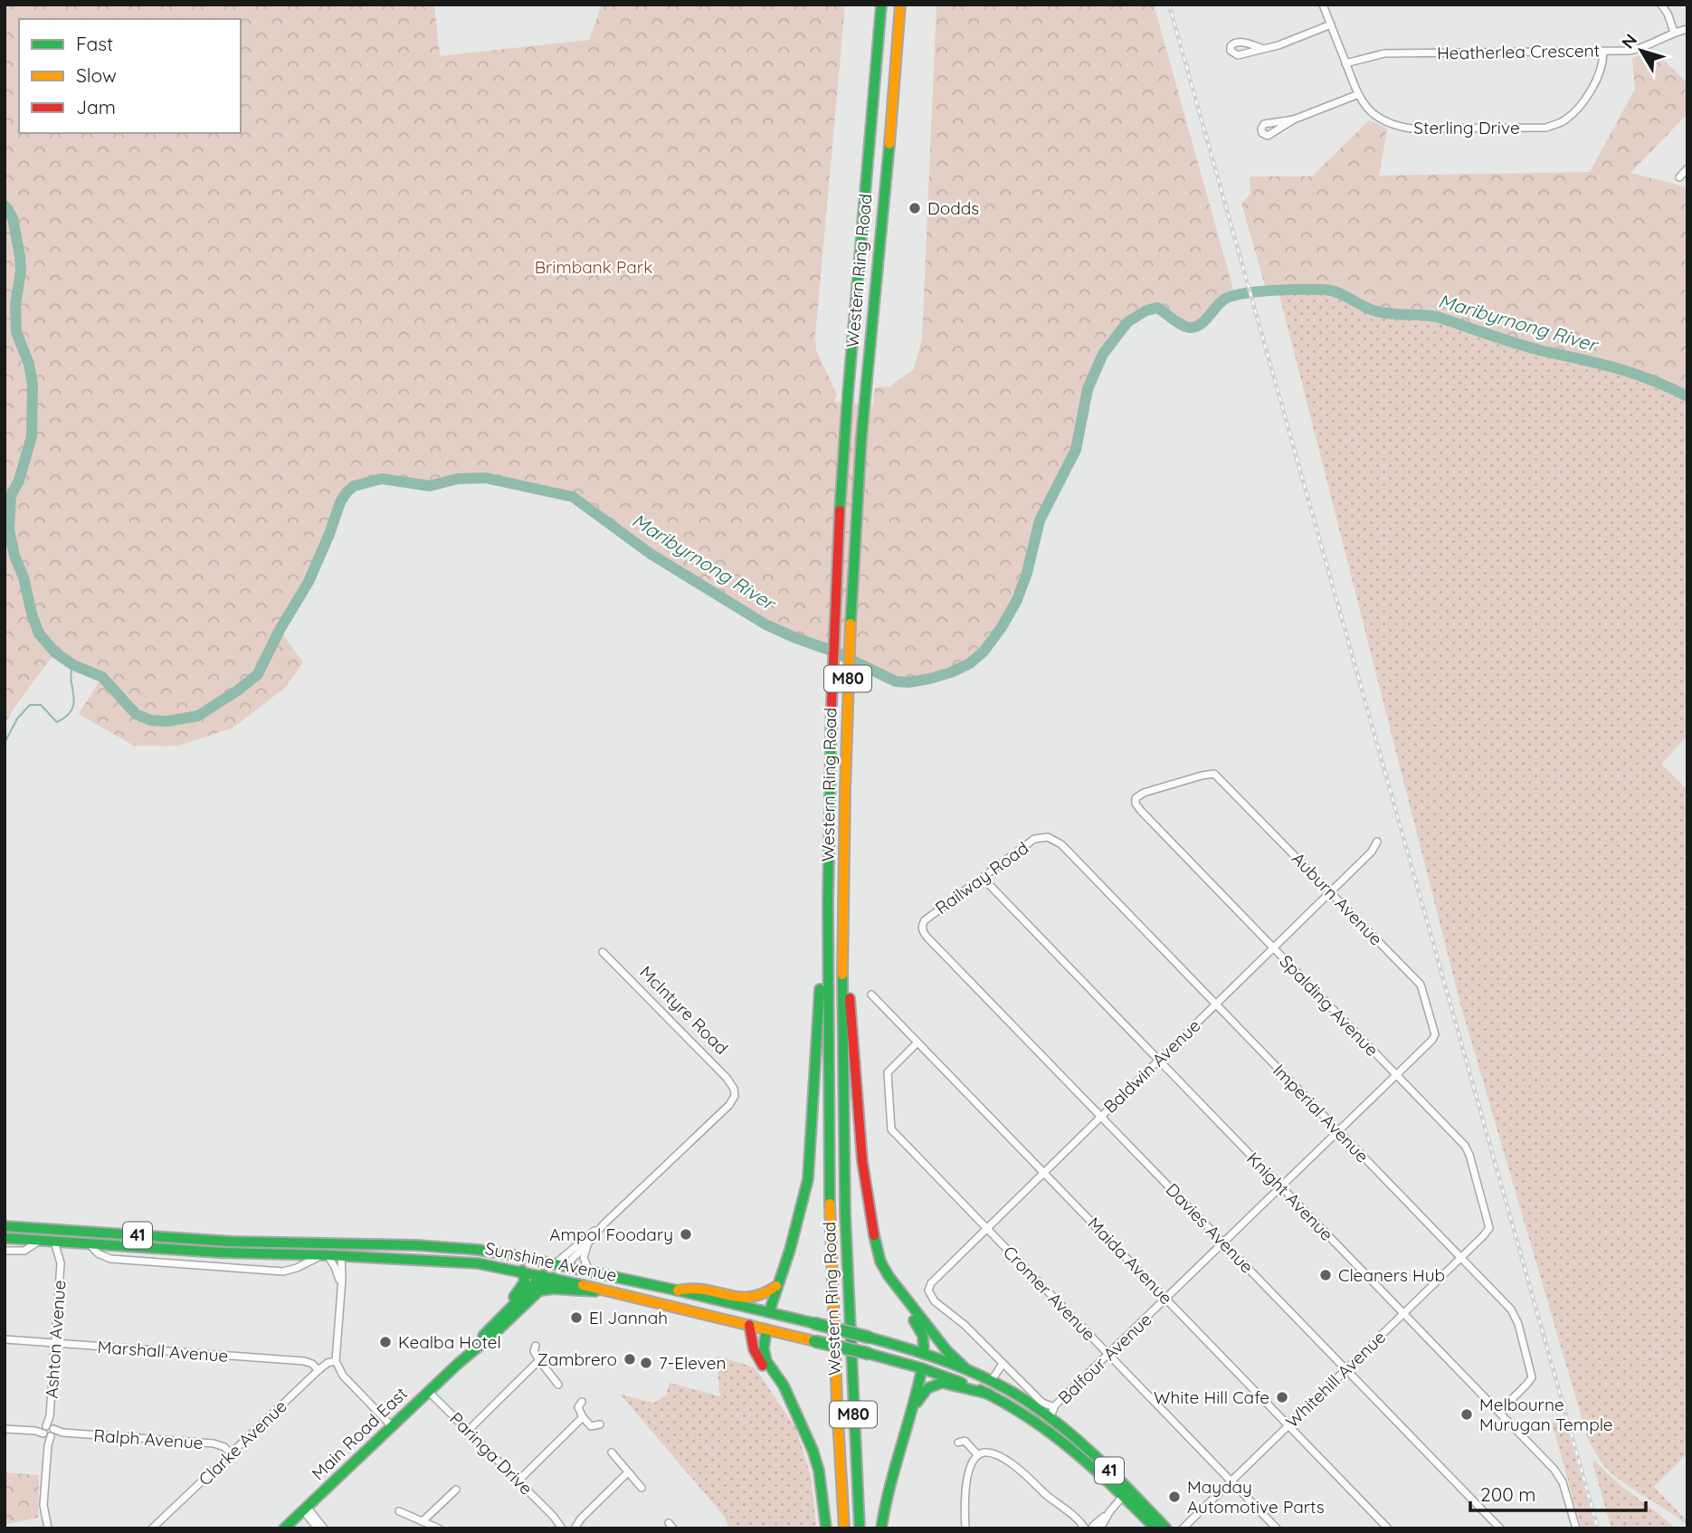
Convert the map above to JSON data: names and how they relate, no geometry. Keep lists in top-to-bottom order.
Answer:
{
  "streets": {
    "main road": [
      "Western Ring Road",
      "M80",
      "41",
      "Sunshine Avenue",
      "Main Road East"
    ],
    "street": [
      "Heatherlea Crescent",
      "Sterling Drive",
      "Railway Road",
      "Auburn Avenue",
      "Spalding Avenue",
      "McIntyre Road",
      "Baldwin Avenue",
      "Imperial Avenue",
      "Knight Avenue",
      "Davies Avenue",
      "Maida Avenue",
      "Cromer Avenue",
      "Ashton Avenue",
      "Marshall Avenue",
      "Balfour Avenue",
      "Whitehill Avenue",
      "Ralph Avenue",
      "Clarke Avenue",
      "Paringa Drive"
    ]
  },
  "crossings": [
    ["Heatherlea Crescent", "Sterling Drive"],
    ["Railway Road", "Imperial Avenue"],
    ["Railway Road", "Knight Avenue"],
    ["Railway Road", "Davies Avenue"],
    ["Auburn Avenue", "Spalding Avenue"],
    ["Auburn Avenue", "Baldwin Avenue"],
    ["Auburn Avenue", "Balfour Avenue"],
    ["Spalding Avenue", "Baldwin Avenue"],
    ["Spalding Avenue", "Balfour Avenue"],
    ["Spalding Avenue", "Whitehill Avenue"],
    ["McIntyre Road", "Main Road East"],
    ["Baldwin Avenue", "Imperial Avenue"],
    ["Baldwin Avenue", "Knight Avenue"],
    ["Baldwin Avenue", "Davies Avenue"],
    ["Baldwin Avenue", "Maida Avenue"],
    ["Baldwin Avenue", "Cromer Avenue"],
    ["Imperial Avenue", "Knight Avenue"],
    ["Imperial Avenue", "Balfour Avenue"],
    ["Imperial Avenue", "Whitehill Avenue"],
    ["Knight Avenue", "Balfour Avenue"],
    ["Knight Avenue", "Whitehill Avenue"],
    ["Davies Avenue", "Balfour Avenue"],
    ["Davies Avenue", "Whitehill Avenue"],
    ["41", "Sunshine Avenue"],
    ["41", "Balfour Avenue"],
    ["Maida Avenue", "Cromer Avenue"],
    ["Maida Avenue", "Balfour Avenue"],
    ["Maida Avenue", "Whitehill Avenue"],
    ["Sunshine Avenue", "Ashton Avenue"],
    ["Sunshine Avenue", "Main Road East"],
    ["Cromer Avenue", "Balfour Avenue"],
    ["Cromer Avenue", "Whitehill Avenue"],
    ["Ashton Avenue", "Marshall Avenue"],
    ["Ashton Avenue", "Ralph Avenue"],
    ["Marshall Avenue", "Clarke Avenue"],
    ["Main Road East", "Paringa Drive"],
    ["Ralph Avenue", "Clarke Avenue"]
  ],
  "water": ["Maribyrnong River"],
  "parks": ["Brimbank Park"],
  "places": [
    "Dodds",
    "Ampol Foodary",
    "Cleaners Hub",
    "El Jannah",
    "Kealba Hotel",
    "Zambrero",
    "7-Eleven",
    "White Hill Cafe",
    "Melbourne Murugan Temple",
    "Mayday Automotive Parts"
  ],
  "legend": ["Fast", "Slow", "Jam"],
  "scale_bar": "200 m",
  "north": "top left"
}
